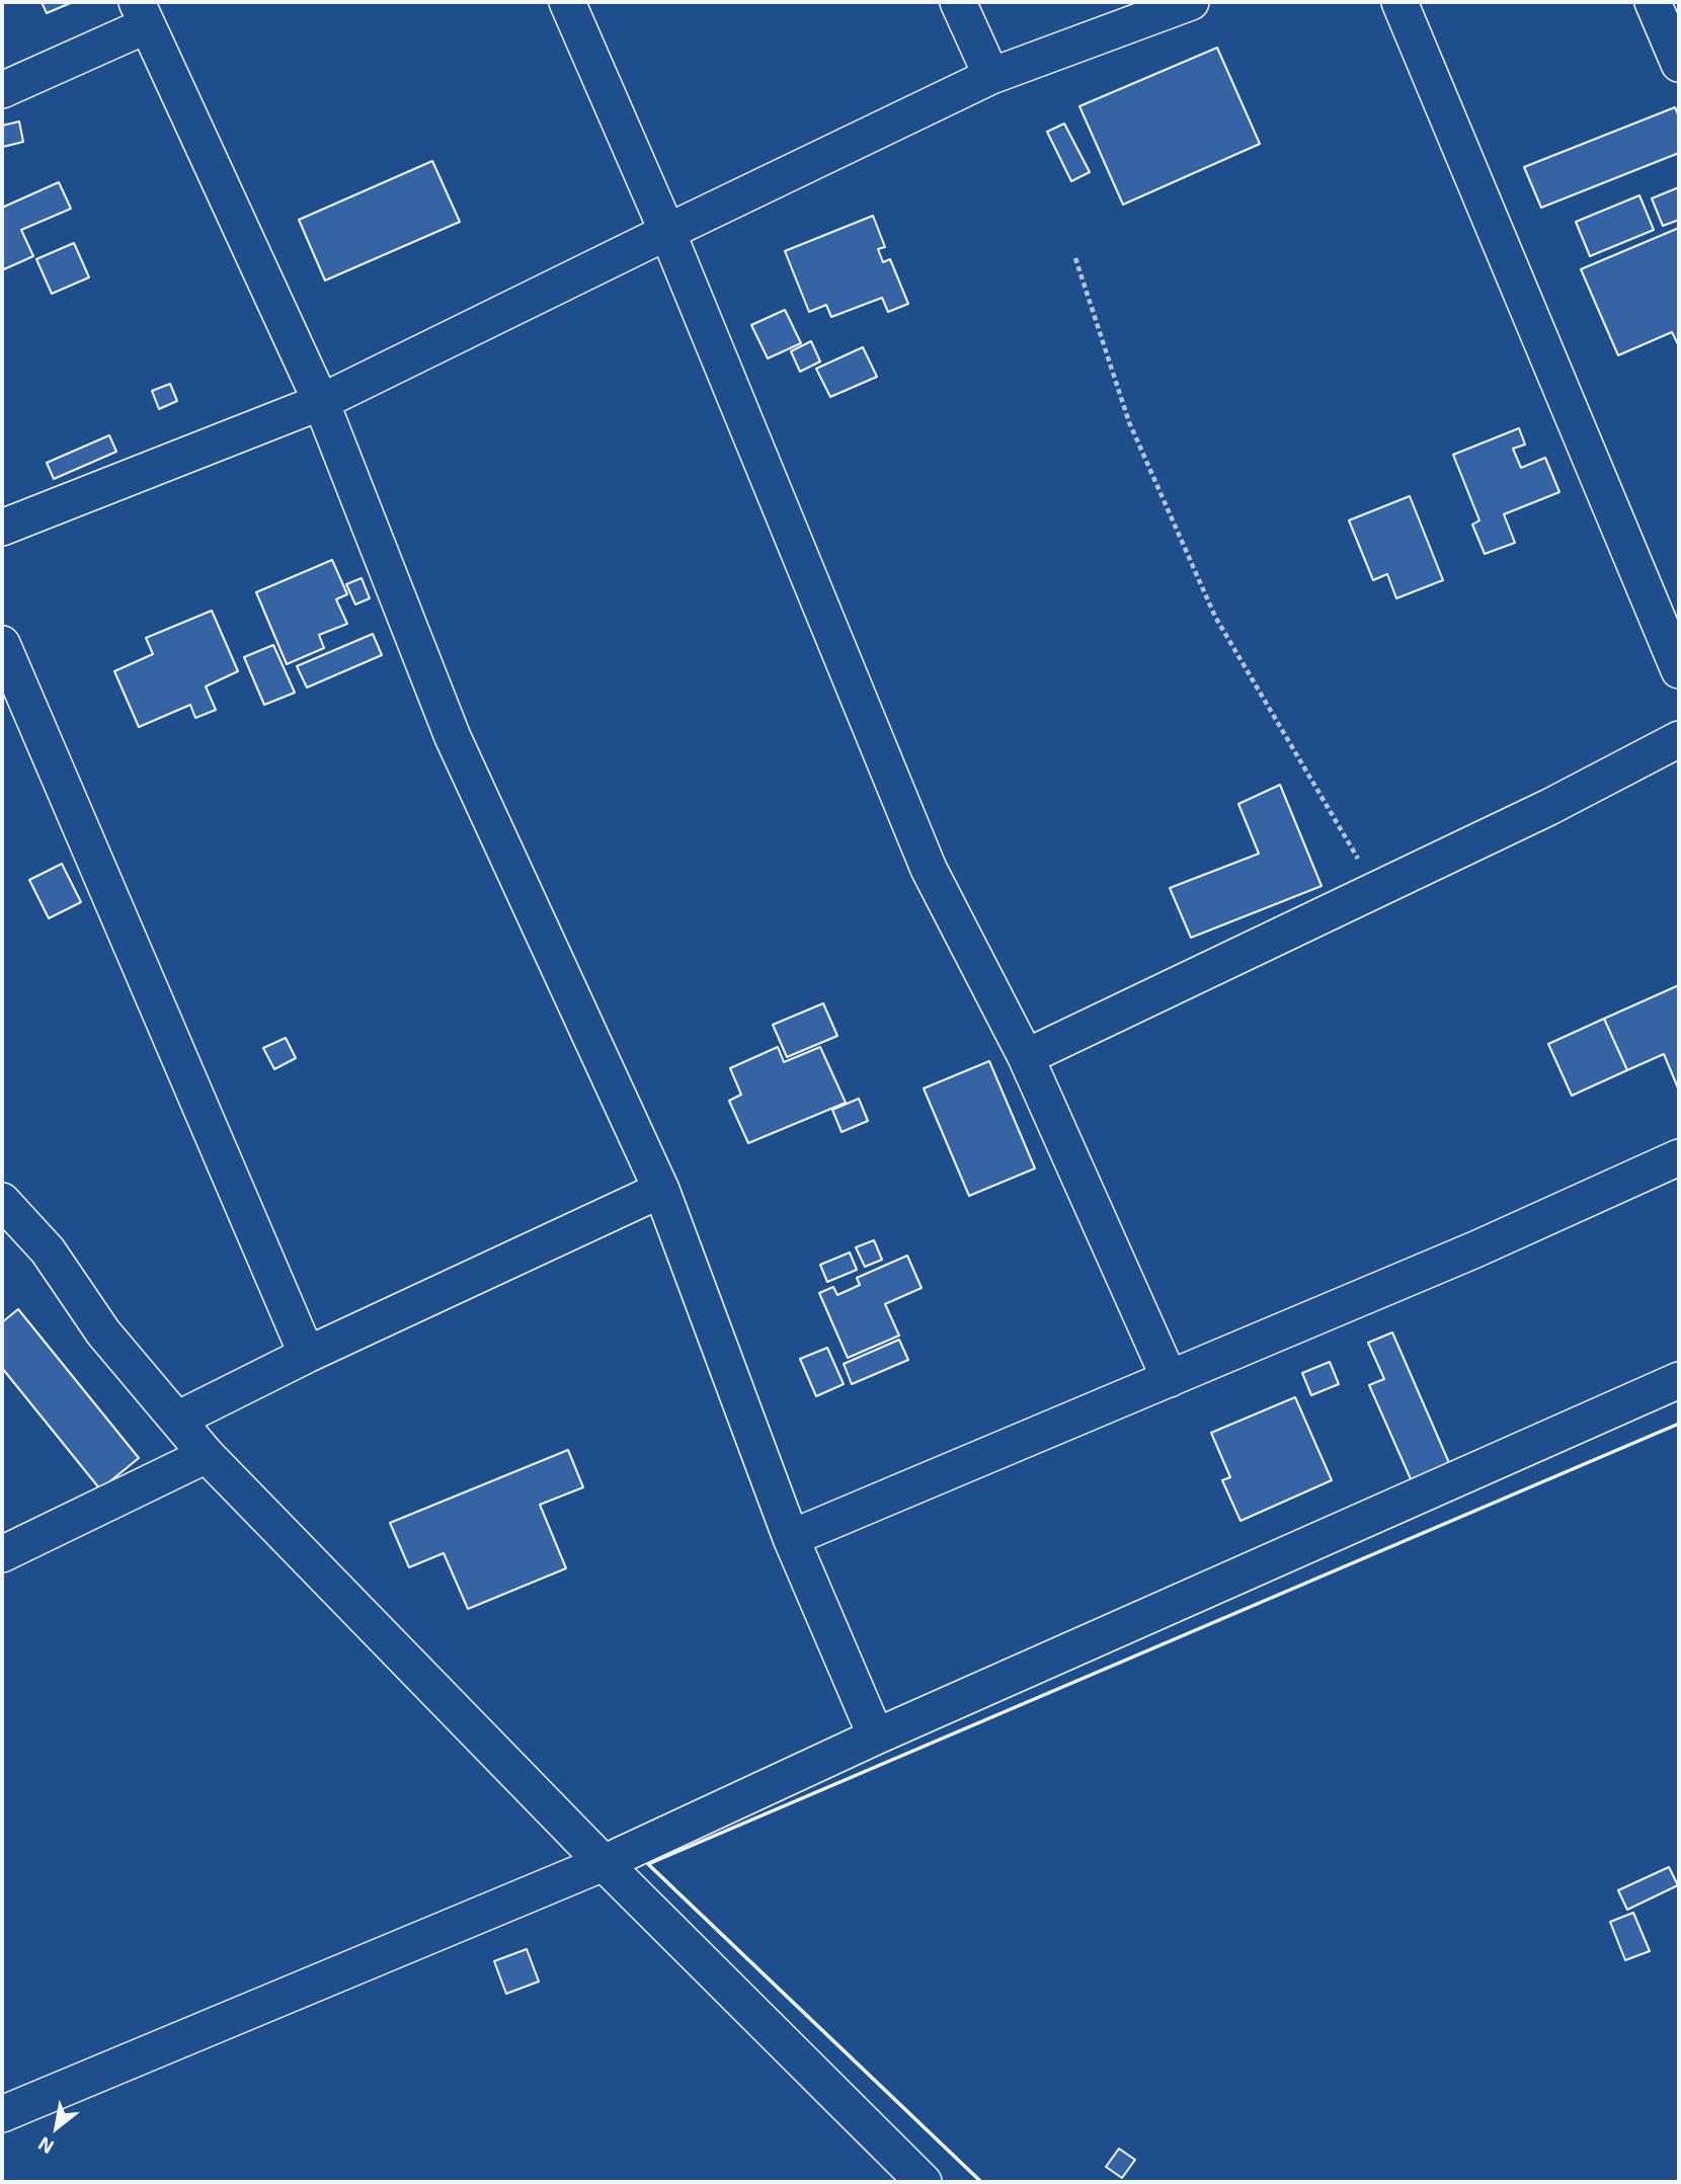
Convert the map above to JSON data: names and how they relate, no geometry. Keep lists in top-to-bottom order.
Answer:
{
  "north": "bottom left"
}
